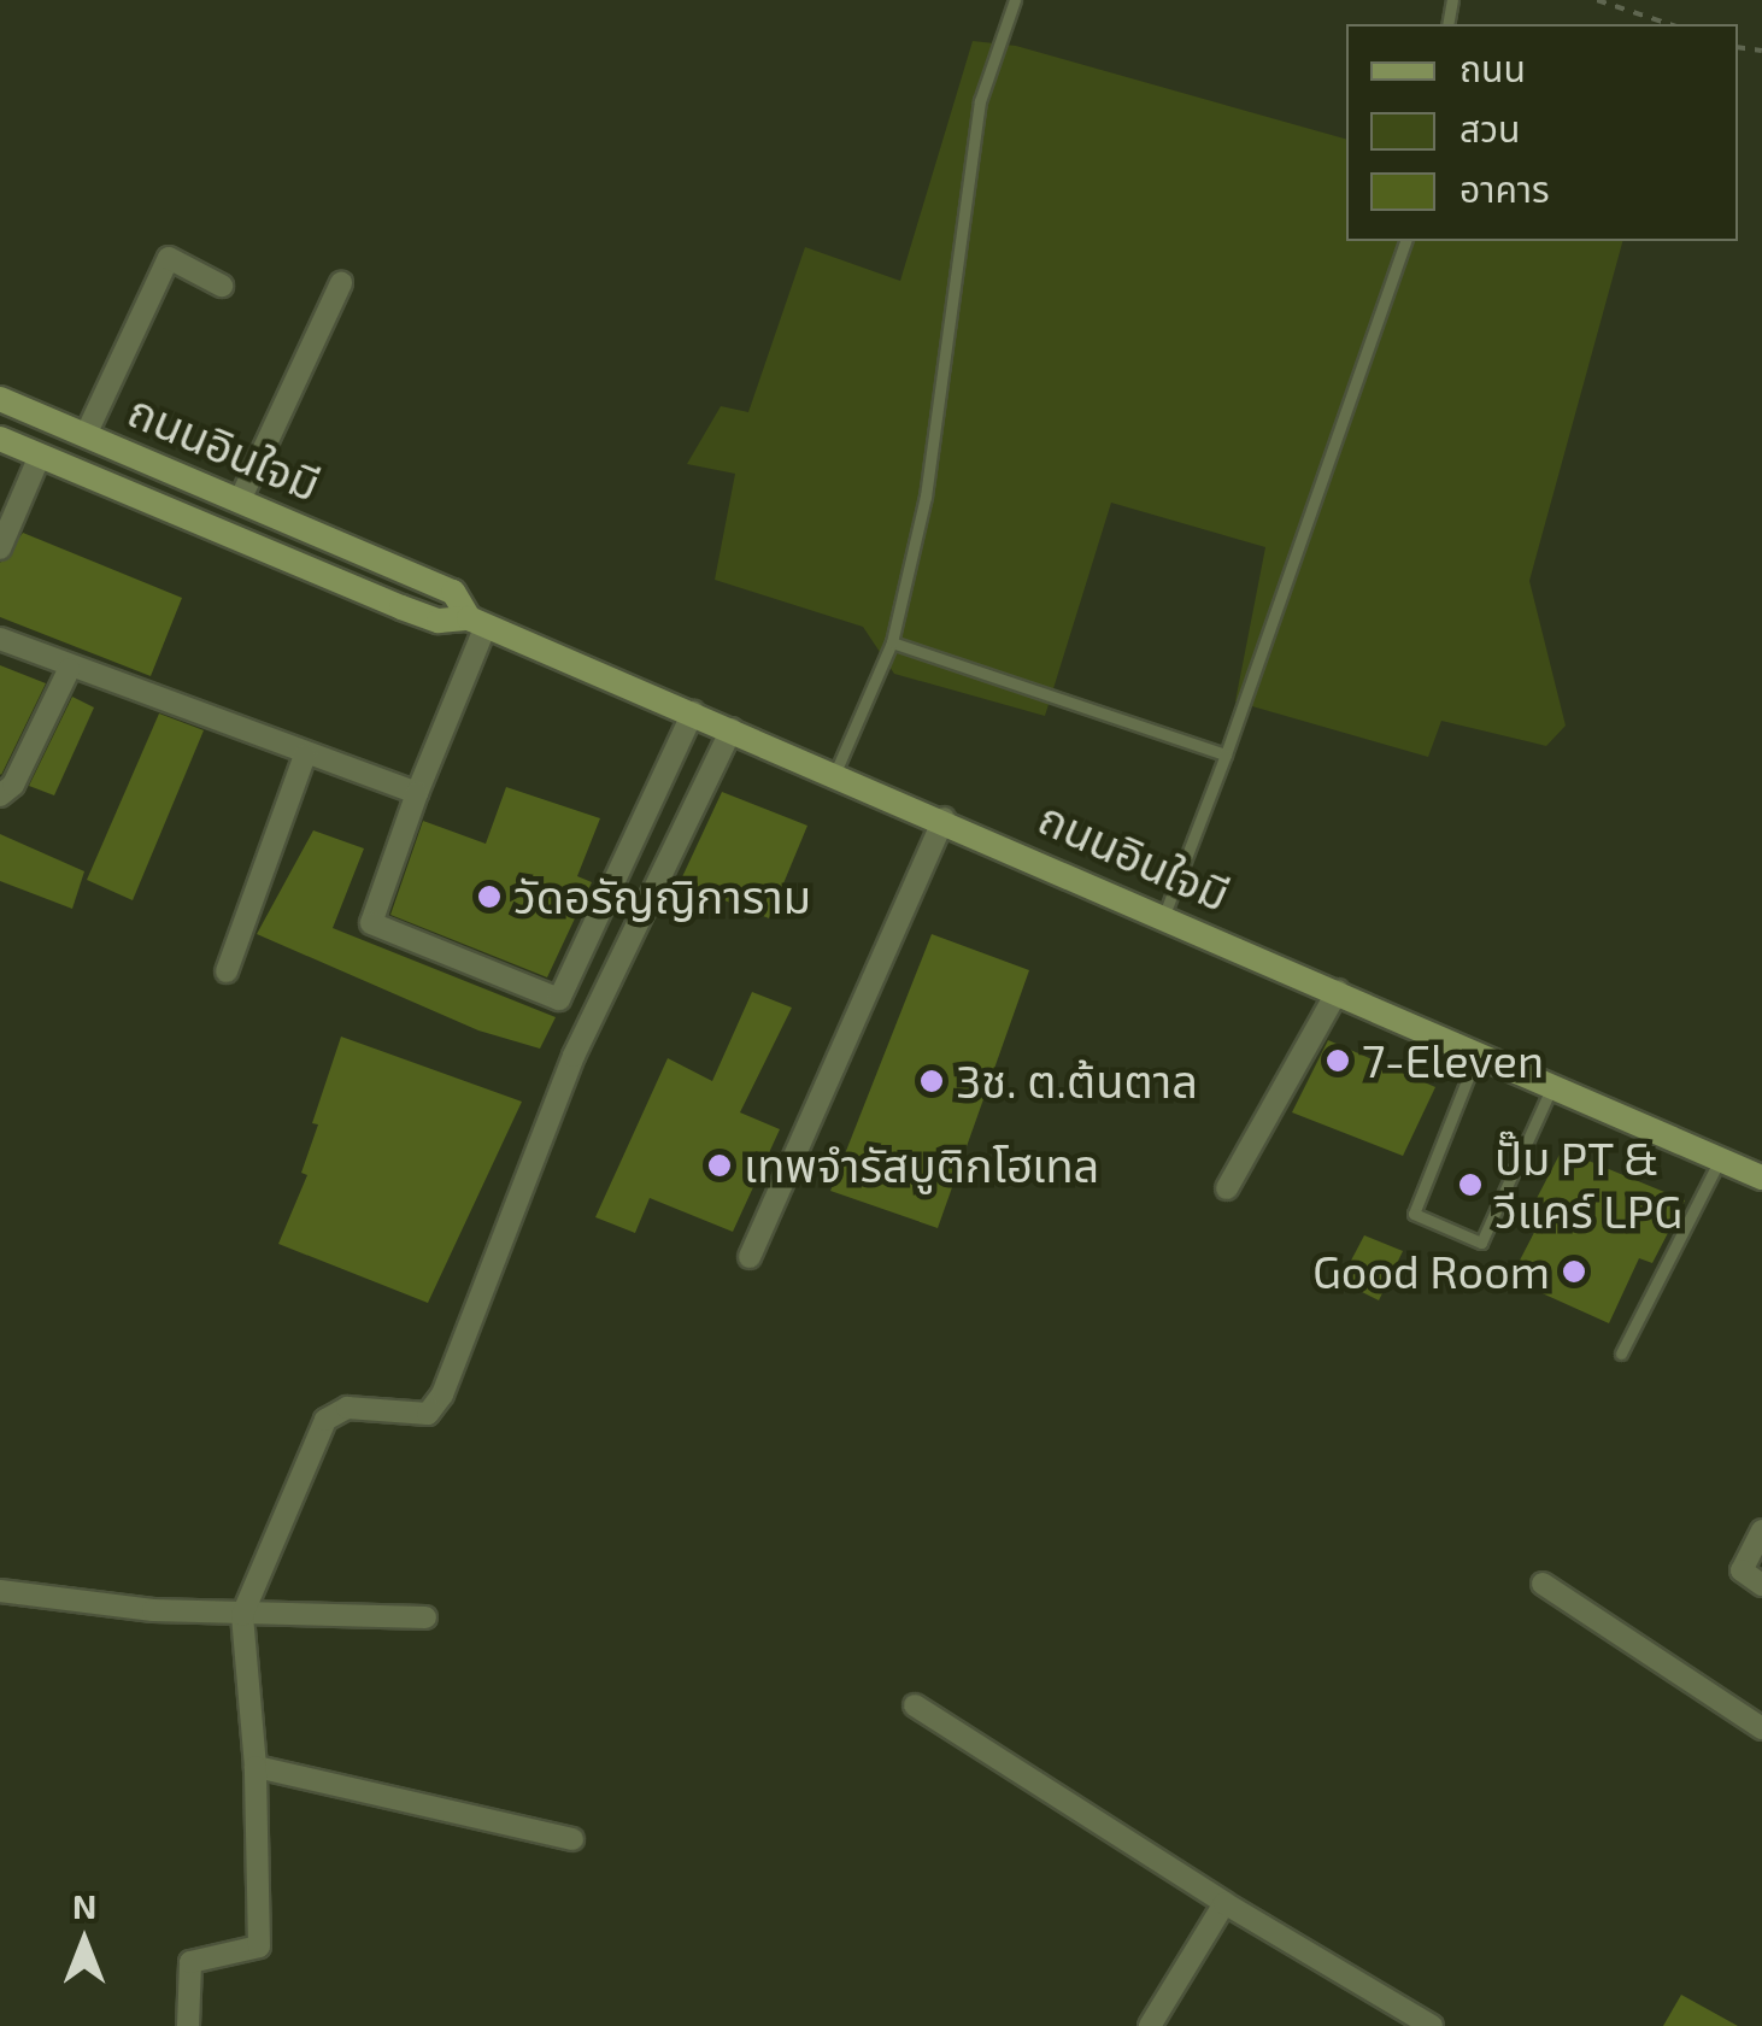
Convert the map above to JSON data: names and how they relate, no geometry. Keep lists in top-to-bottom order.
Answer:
{
  "streets": {
    "main road": ["ถนนอินใจมี"]
  },
  "places": [
    "วัดอรัญญิการาม",
    "7-Eleven",
    "3ช. ต.ต้นตาล",
    "เทพจำรัสบูติกโฮเทล",
    "ปั๊ม PT & วีแคร์ LPG",
    "Good Room"
  ],
  "legend": ["ถนน", "สวน", "อาคาร"],
  "north": "top"
}
